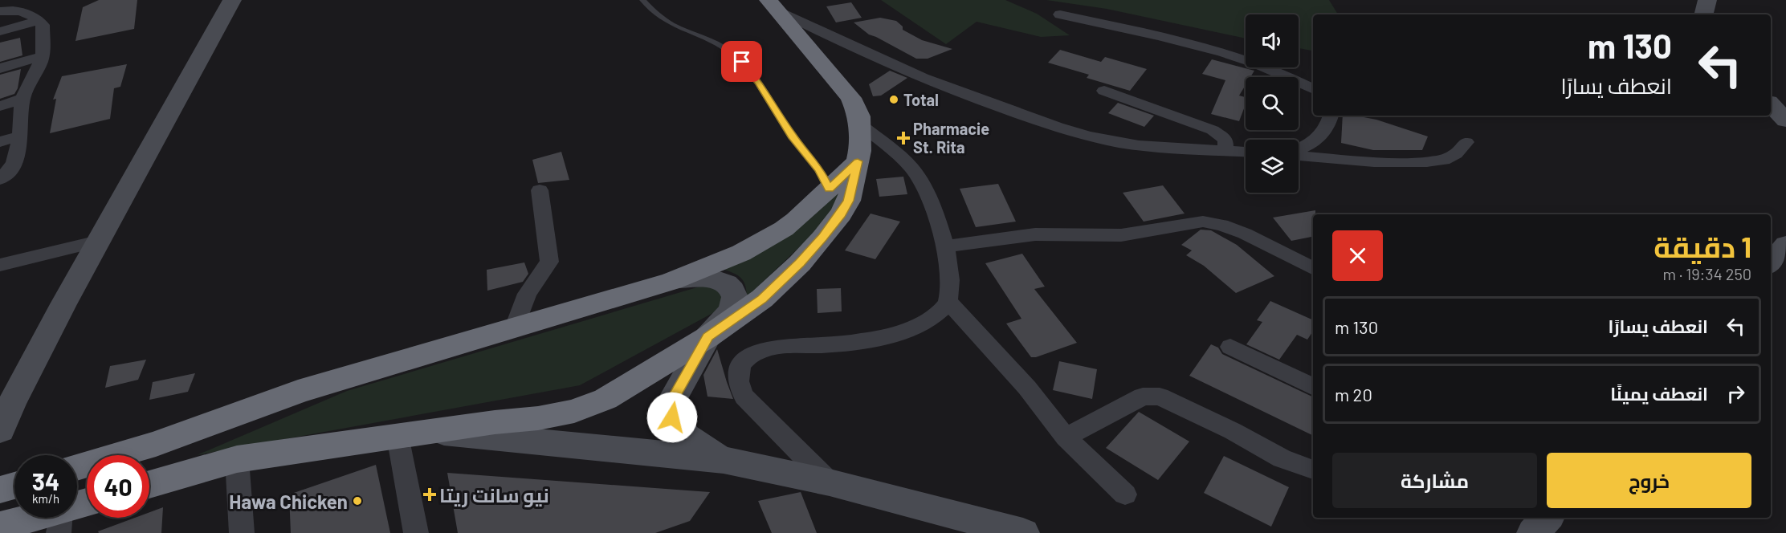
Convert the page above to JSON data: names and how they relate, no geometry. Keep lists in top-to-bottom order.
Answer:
{
  "places": {
    "other": ["Total", "Hawa Chicken"],
    "health": ["Pharmacie St. Rita", "نيو سانت ريتا"]
  },
  "page": {
    "turn": ["130 m", "انعطف يسارًا"],
    "heading": ["1 دقيقة", "250 m · 19:34"],
    "list": [
      {
        "name": "انعطف يسارًا",
        "value": "130 m"
      },
      {
        "name": "انعطف يمينًا",
        "value": "20 m"
      }
    ],
    "buttons": ["خروج", "مشاركة"],
    "speed": "34 km/h",
    "limit": "40"
  }
}
